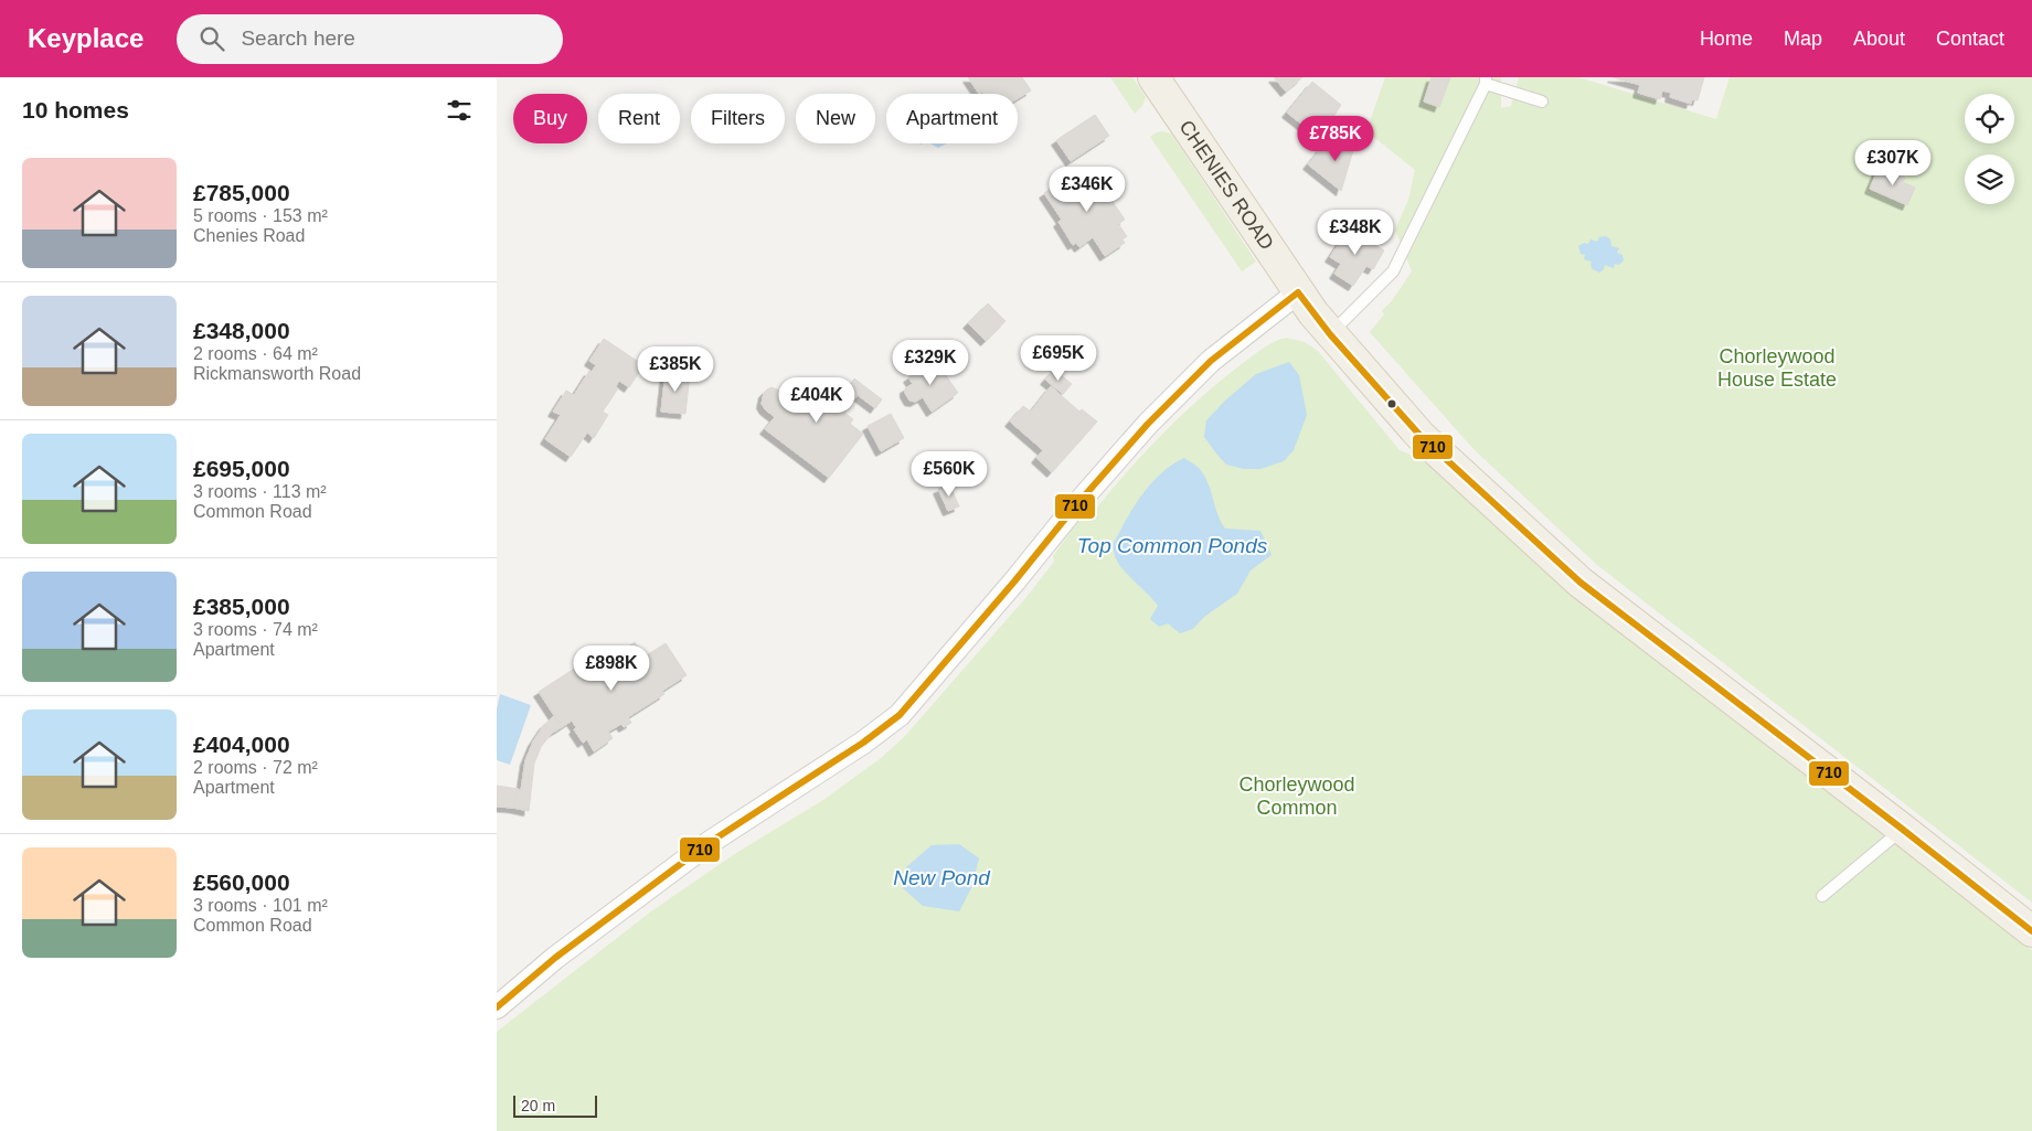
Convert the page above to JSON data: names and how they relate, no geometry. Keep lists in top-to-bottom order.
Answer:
{
  "streets": {
    "main road": ["CHENIES ROAD"]
  },
  "water": ["Top Common Ponds", "New Pond"],
  "parks": ["Chorleywood House Estate", "Chorleywood Common"],
  "lines": ["transit line 710"],
  "scale_bar": "20 m",
  "page": {
    "header": "Keyplace",
    "search": "Search here",
    "nav": [
      "Home",
      "Map",
      "About",
      "Contact"
    ],
    "heading": "10 homes",
    "chip": [
      "Buy",
      "Rent",
      "Filters",
      "New",
      "Apartment"
    ],
    "price": [
      "£785K",
      "£307K",
      "£346K",
      "£348K",
      "£695K",
      "£329K",
      "£385K",
      "£404K",
      "£560K",
      "£898K"
    ],
    "list": [
      {
        "name": "£785,000",
        "note": "5 rooms · 153 m² · Chenies Road"
      },
      {
        "name": "£348,000",
        "note": "2 rooms · 64 m² · Rickmansworth Road"
      },
      {
        "name": "£695,000",
        "note": "3 rooms · 113 m² · Common Road"
      },
      {
        "name": "£385,000",
        "note": "3 rooms · 74 m² · Apartment"
      },
      {
        "name": "£404,000",
        "note": "2 rooms · 72 m² · Apartment"
      },
      {
        "name": "£560,000",
        "note": "3 rooms · 101 m² · Common Road"
      }
    ],
    "scale": "20 m"
  }
}
